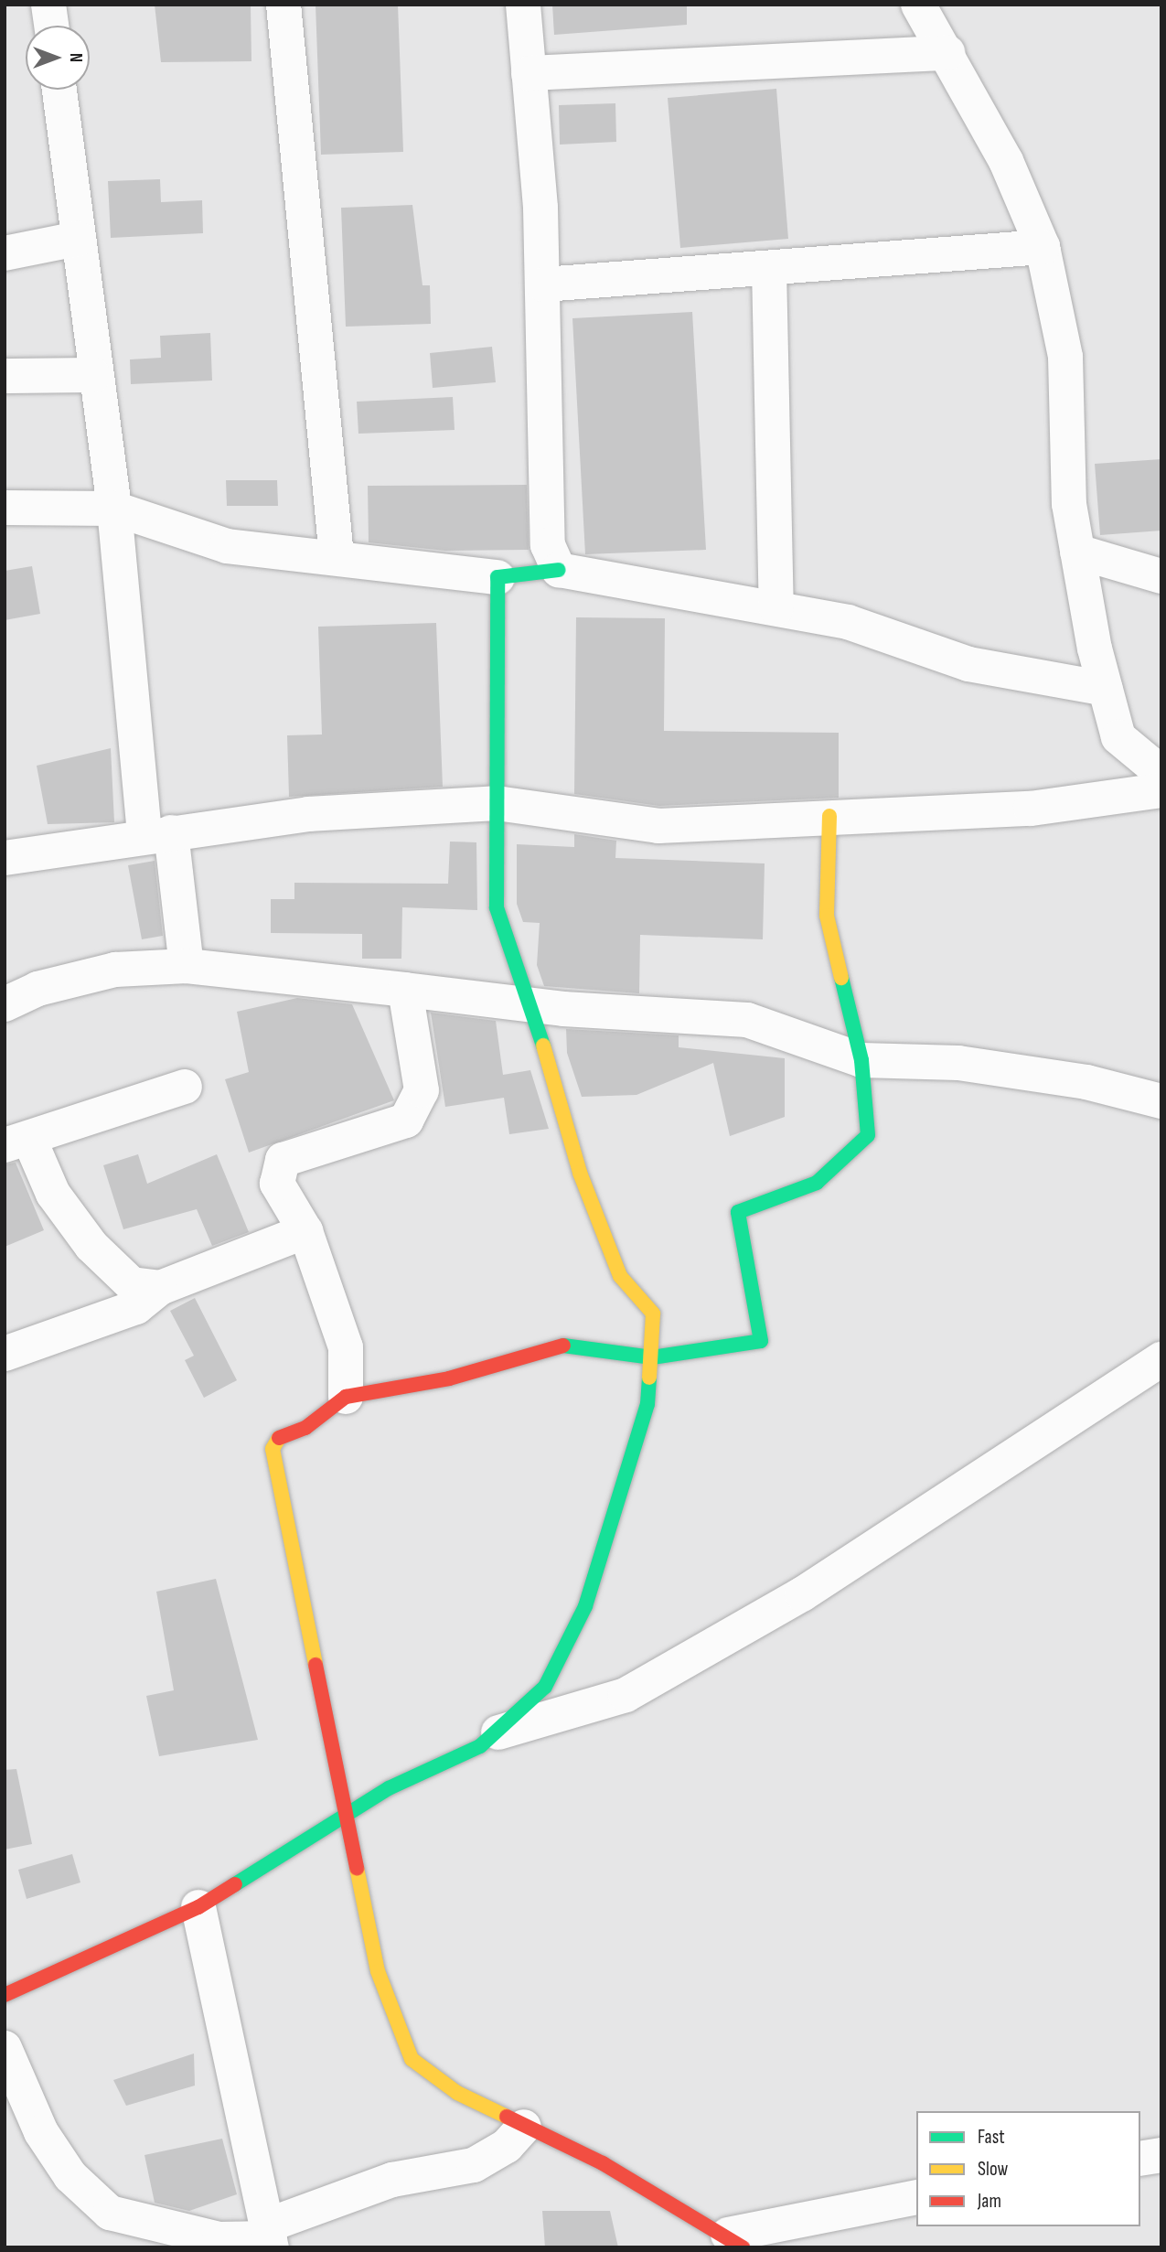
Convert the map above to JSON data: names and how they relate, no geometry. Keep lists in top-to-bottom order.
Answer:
{
  "legend": ["Fast", "Slow", "Jam"],
  "north": "right"
}
